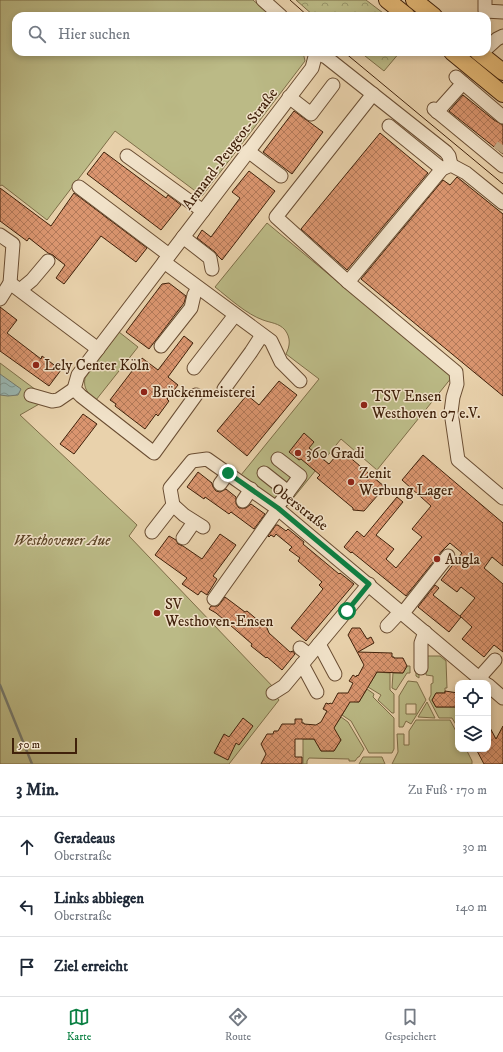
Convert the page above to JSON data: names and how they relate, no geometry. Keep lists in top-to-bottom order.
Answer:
{
  "streets": {
    "street": ["Armand-Peugeot-Straße", "Oberstraße"]
  },
  "parks": ["Westhovener Aue"],
  "places": [
    "Lely Center Köln",
    "Brückenmeisterei",
    "TSV Ensen Westhoven 07 e.V.",
    "360 Gradi",
    "Zenit Werbung Lager",
    "Augla",
    "SV Westhoven-Ensen"
  ],
  "scale_bar": "50 m",
  "page": {
    "search": "Hier suchen",
    "scale": "50 m",
    "heading": ["3 Min.", "Zu Fuß · 170 m"],
    "list": [
      ["Geradeaus", "Oberstraße", "30 m"],
      ["Links abbiegen", "Oberstraße", "140 m"],
      "Ziel erreicht"
    ],
    "nav": ["Karte", "Route", "Gespeichert"]
  }
}
